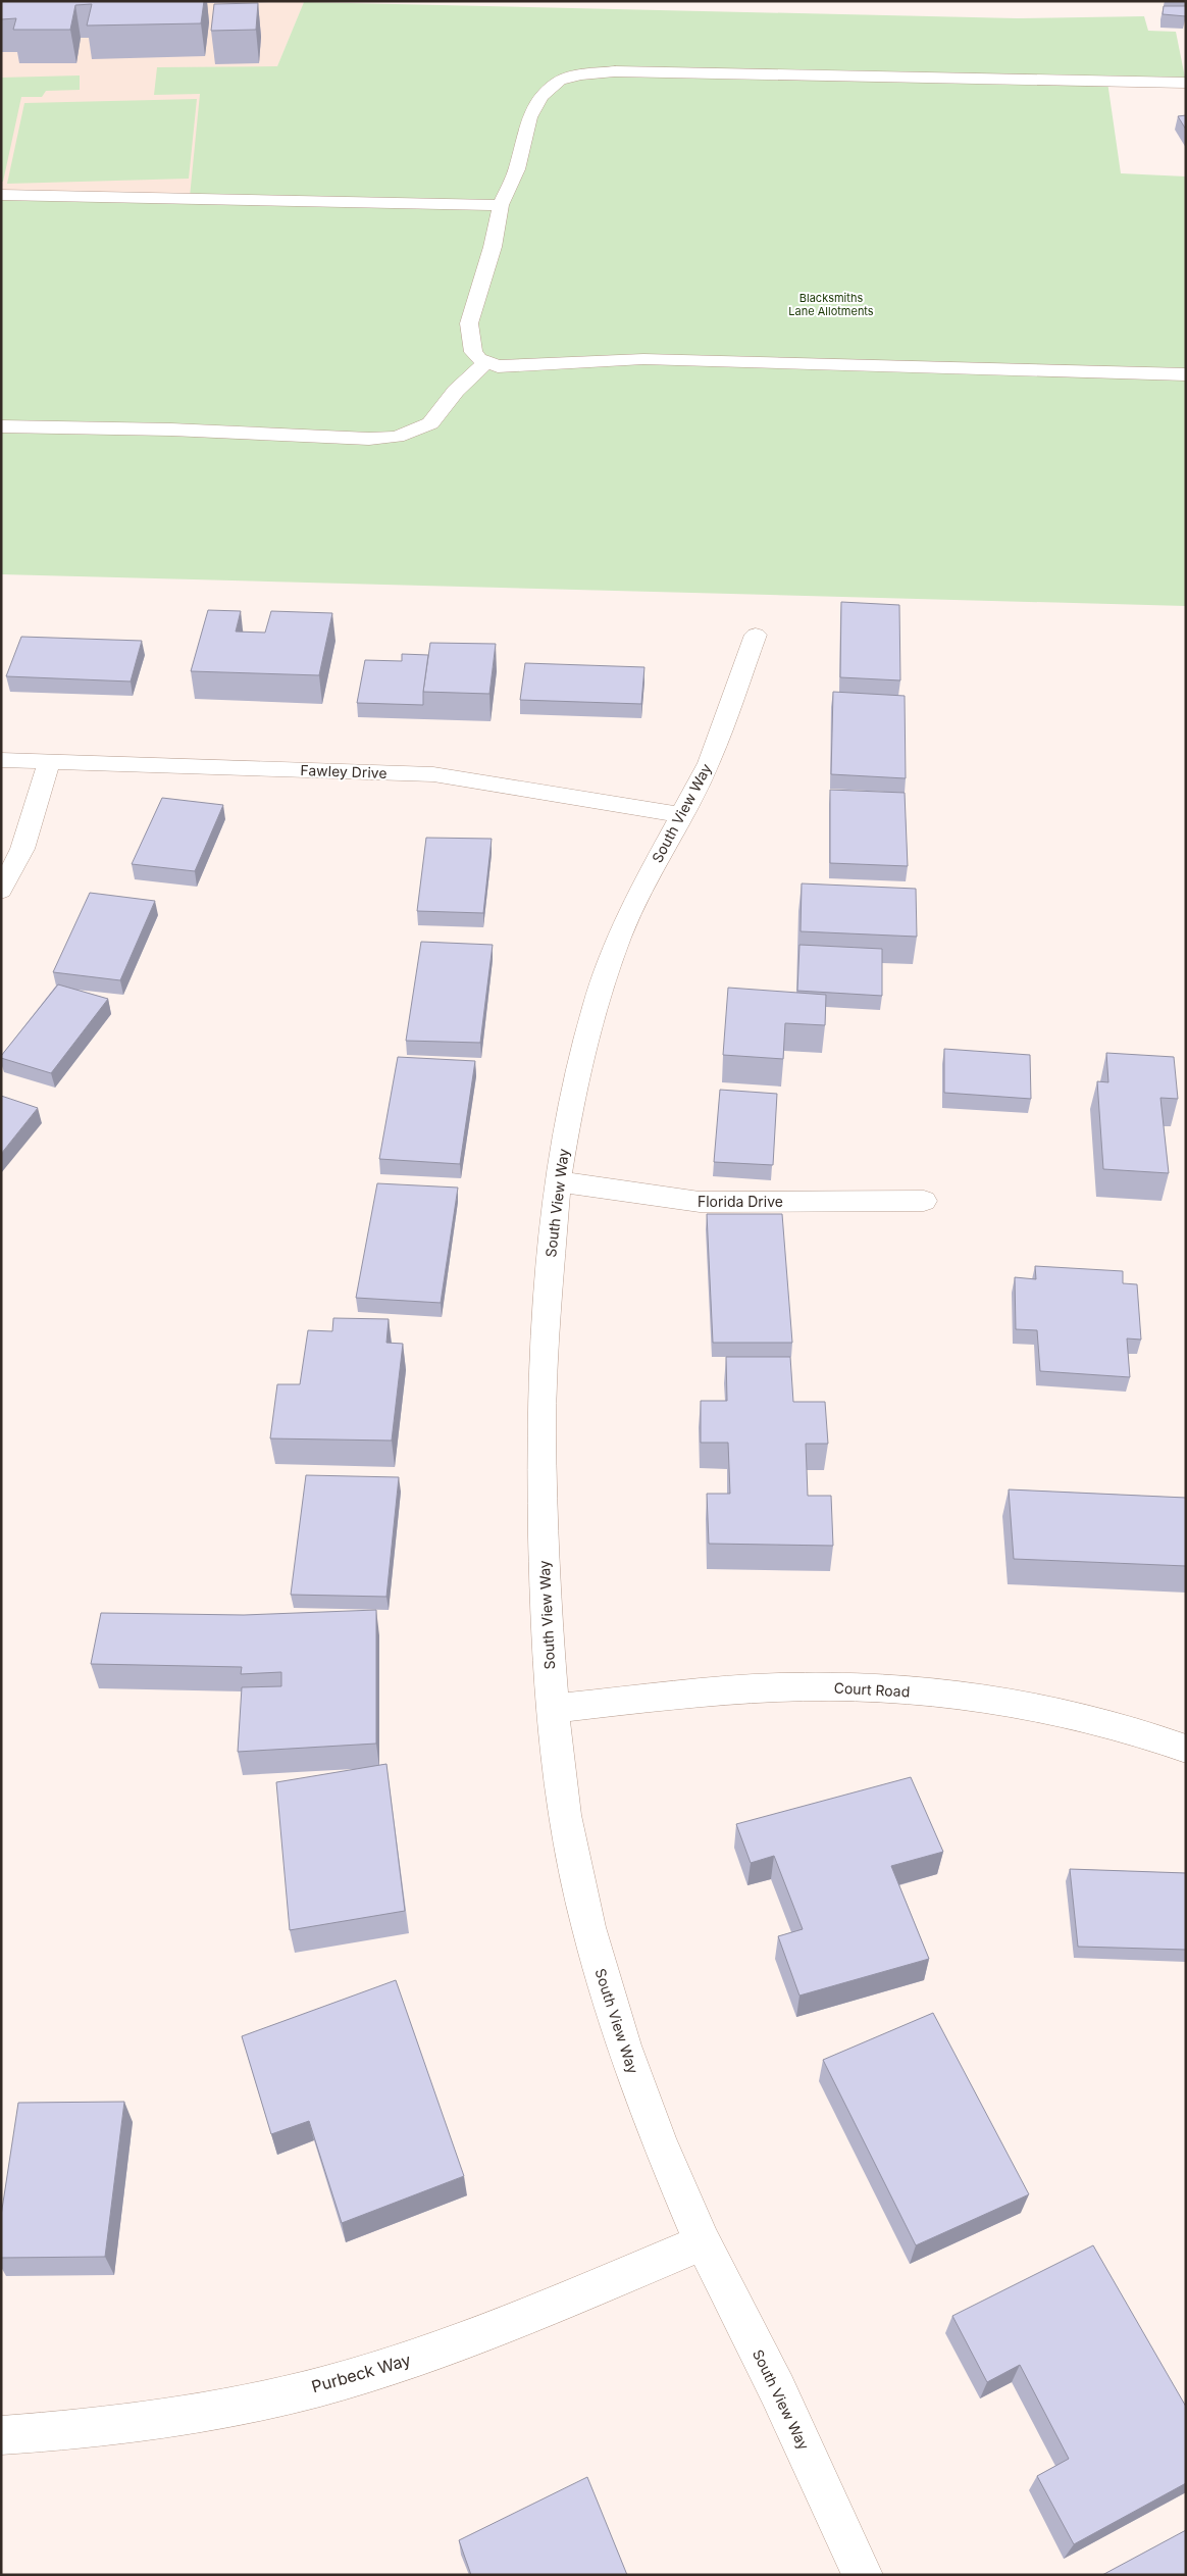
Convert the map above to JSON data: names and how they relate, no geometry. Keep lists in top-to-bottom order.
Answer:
{
  "streets": {
    "street": [
      "Fawley Drive",
      "South View Way",
      "Florida Drive",
      "Court Road",
      "Purbeck Way"
    ]
  },
  "crossings": [
    ["Fawley Drive", "South View Way"],
    ["South View Way", "Florida Drive"],
    ["South View Way", "Court Road"],
    ["South View Way", "Purbeck Way"]
  ],
  "parks": ["Blacksmiths Lane Allotments"]
}
